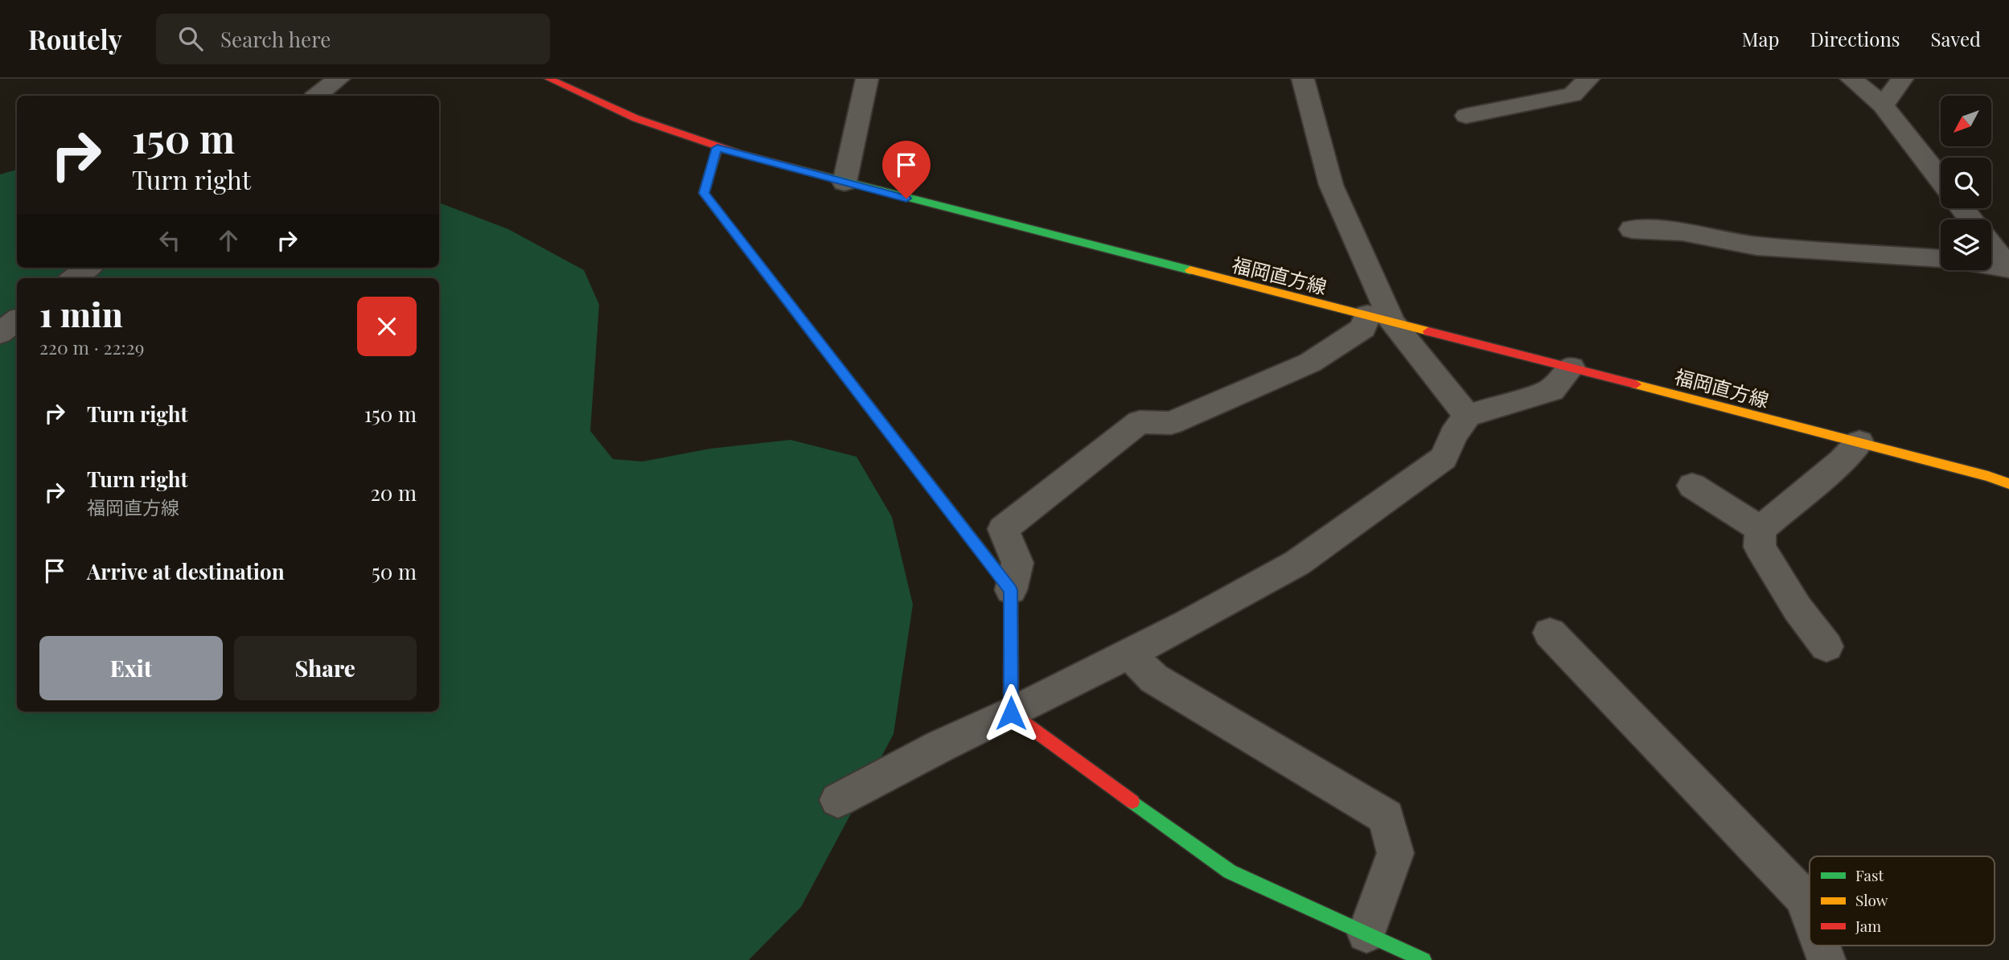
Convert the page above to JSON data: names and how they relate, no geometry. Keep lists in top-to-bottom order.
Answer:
{
  "streets": {
    "main road": ["福岡直方線"]
  },
  "legend": ["Fast", "Slow", "Jam"],
  "north": "bottom left",
  "page": {
    "header": "Routely",
    "search": "Search here",
    "nav": ["Map", "Directions", "Saved"],
    "turn": ["150 m", "Turn right"],
    "heading": ["1 min", "220 m · 22:29"],
    "list": [
      {
        "name": "Turn right",
        "value": "150 m"
      },
      {
        "name": "Turn right",
        "note": "福岡直方線",
        "value": "20 m"
      },
      {
        "name": "Arrive at destination",
        "value": "50 m"
      }
    ],
    "buttons": ["Exit", "Share"]
  }
}
